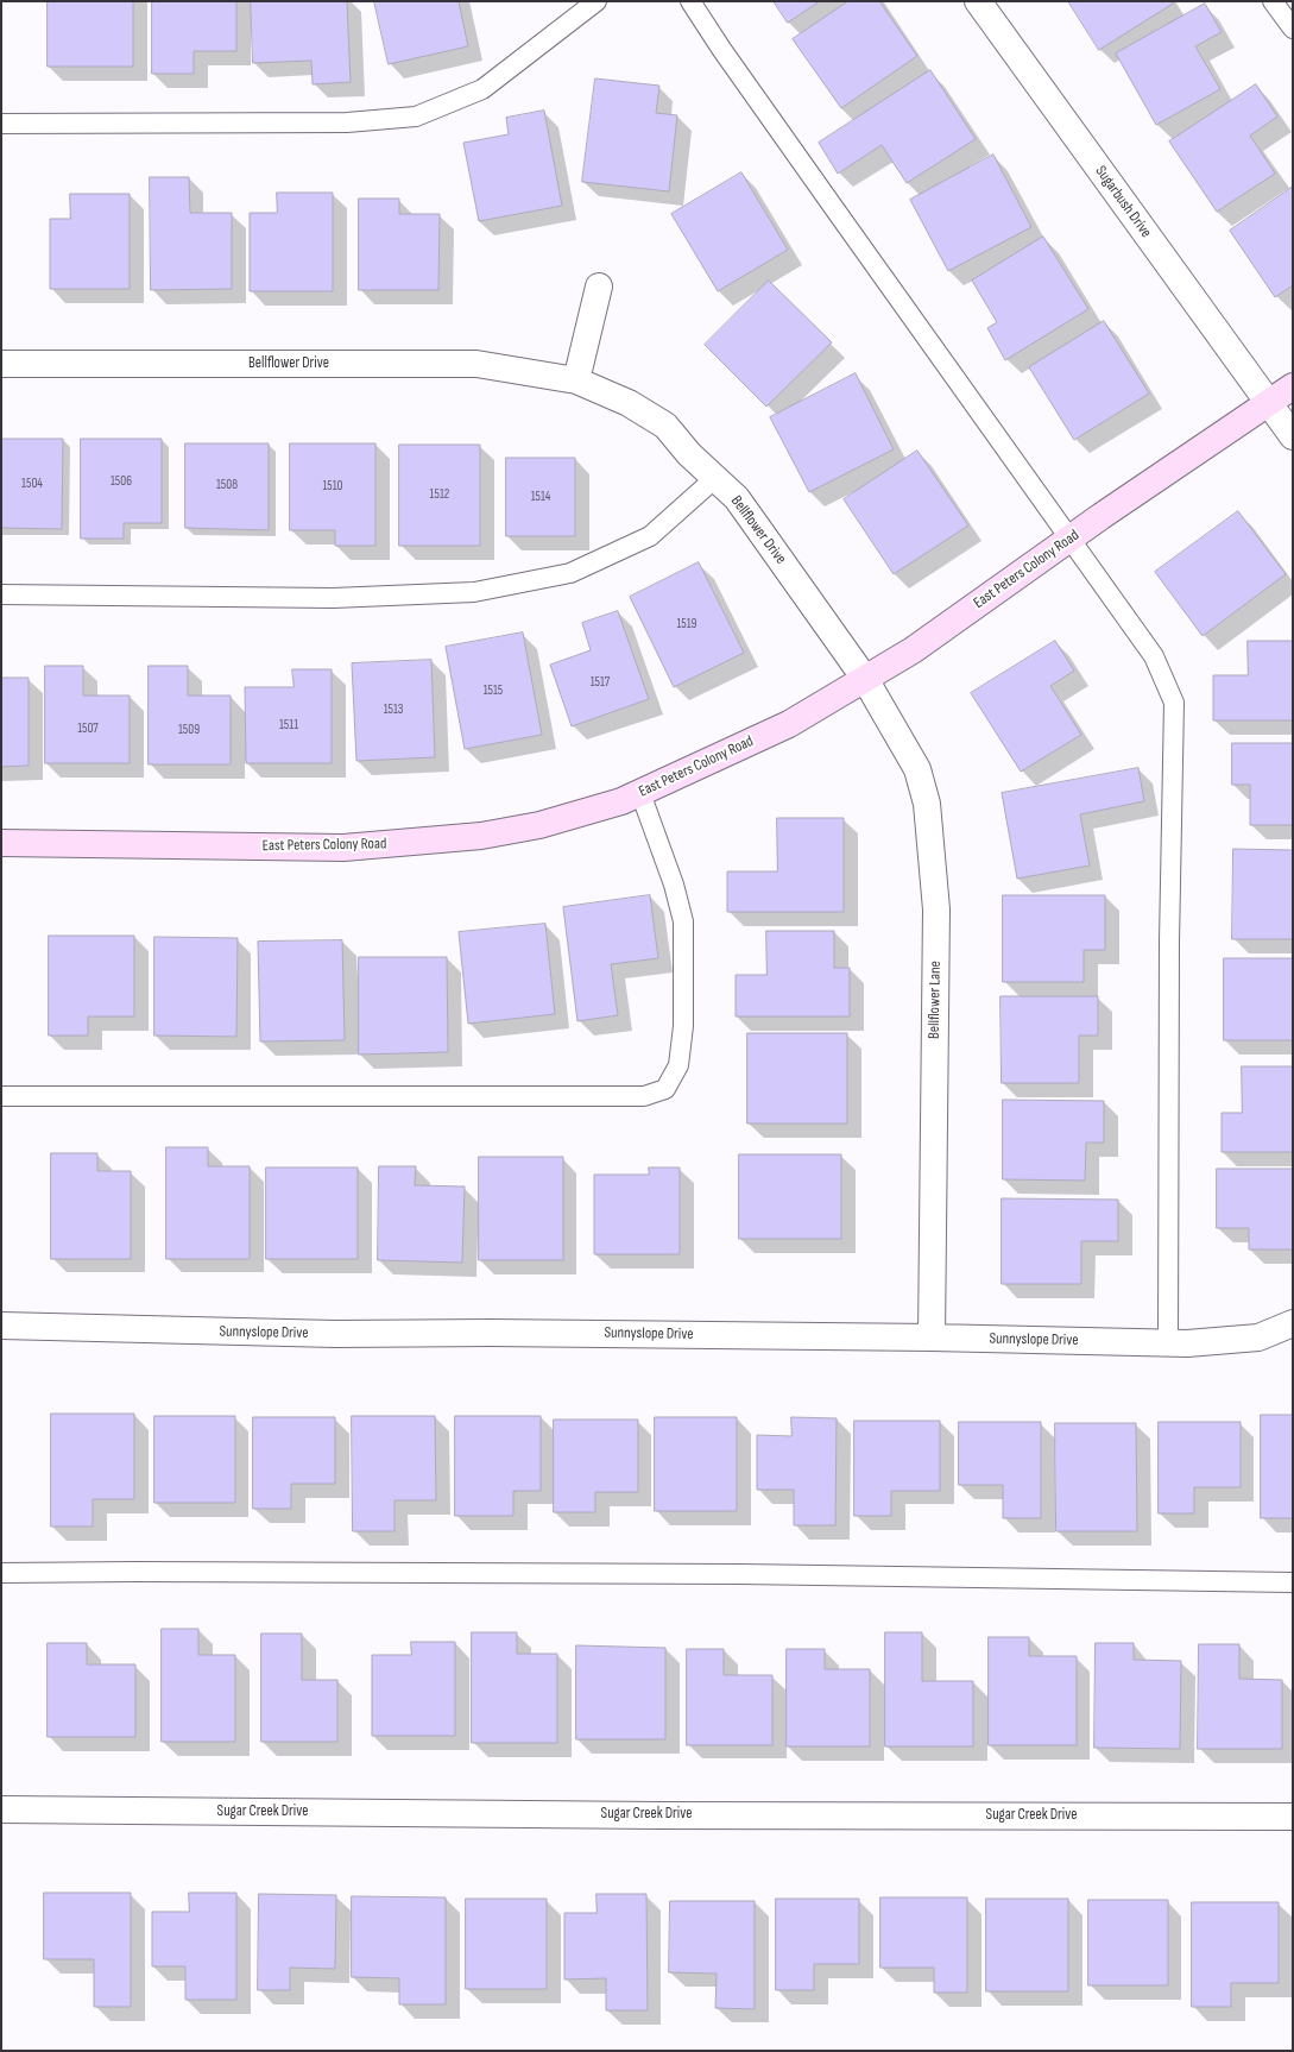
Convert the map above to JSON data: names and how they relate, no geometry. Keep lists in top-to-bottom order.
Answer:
{
  "streets": {
    "street": [
      "Sugarbush Drive",
      "Bellflower Drive",
      "East Peters Colony Road",
      "Bellflower Lane",
      "Sunnyslope Drive",
      "Sugar Creek Drive"
    ]
  },
  "crossings": [
    ["Sugarbush Drive", "East Peters Colony Road"],
    ["Bellflower Drive", "East Peters Colony Road"],
    ["Bellflower Drive", "Bellflower Lane"],
    ["East Peters Colony Road", "Bellflower Lane"],
    ["Bellflower Lane", "Sunnyslope Drive"]
  ],
  "house_numbers": [
    "1506",
    "1504",
    "1508",
    "1510",
    "1512",
    "1514",
    "1519",
    "1517",
    "1515",
    "1513",
    "1511",
    "1507",
    "1509"
  ]
}
